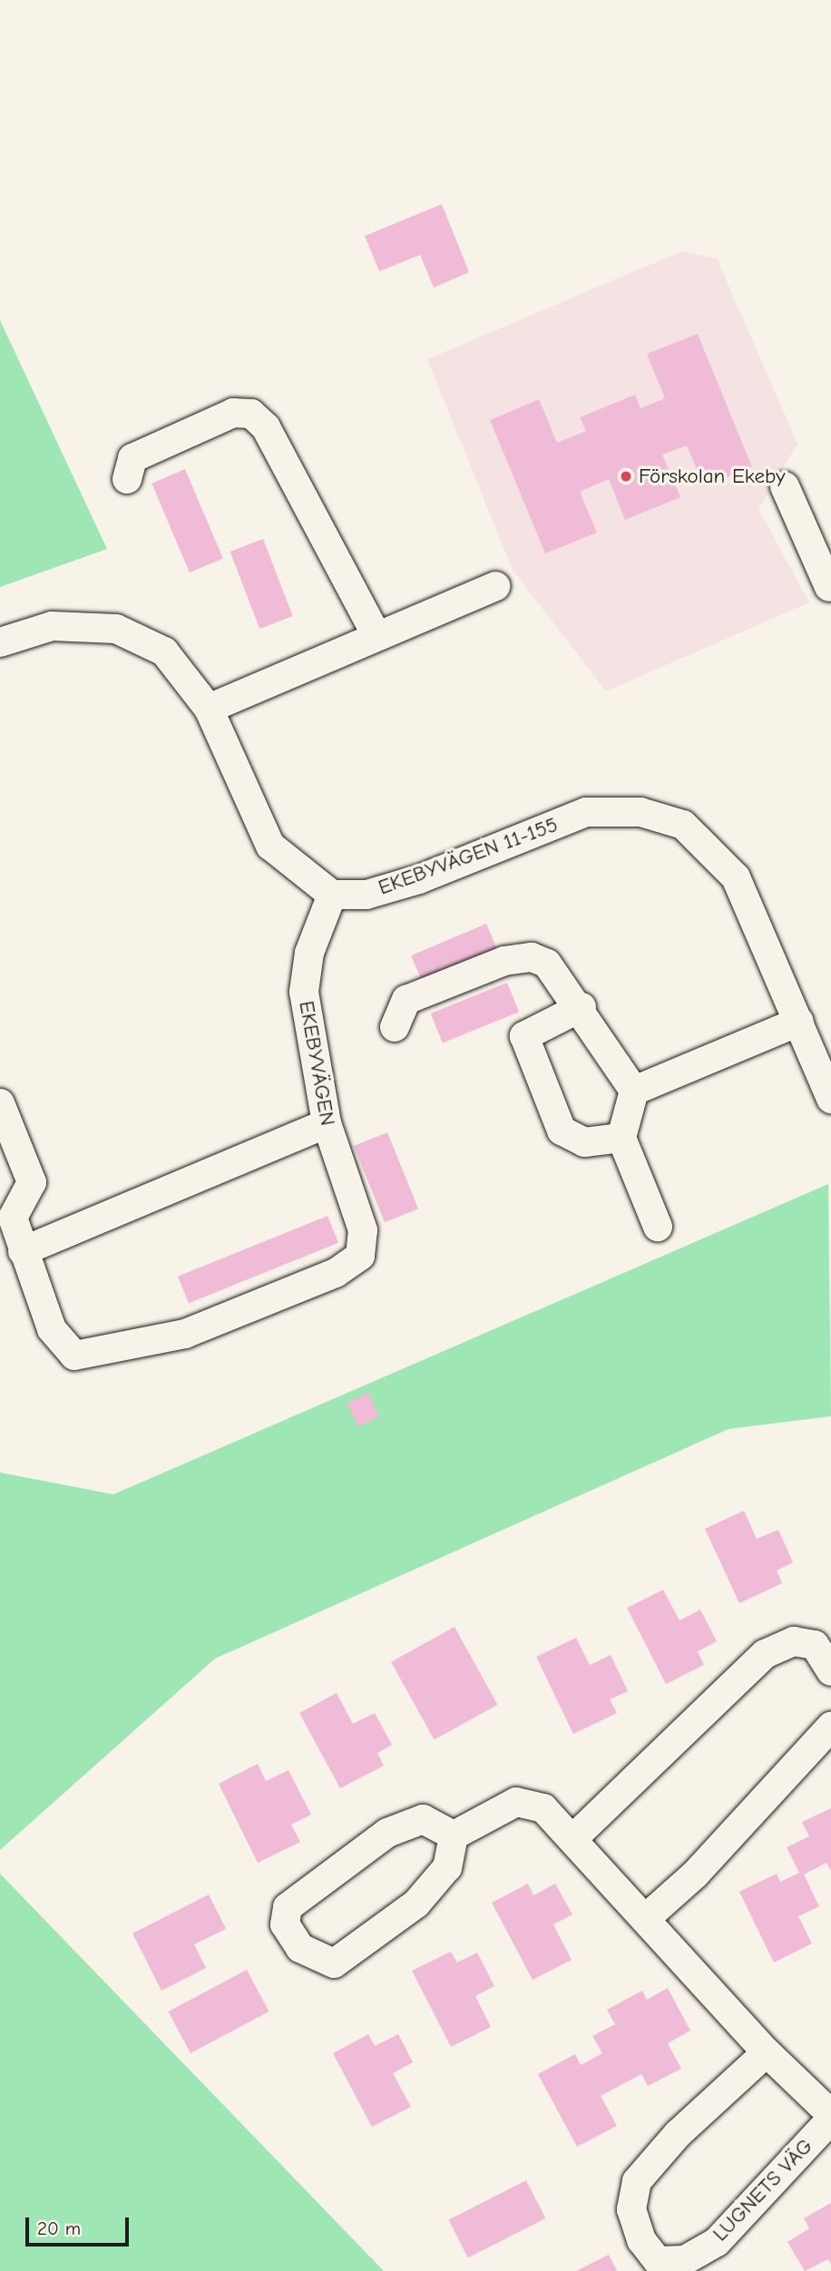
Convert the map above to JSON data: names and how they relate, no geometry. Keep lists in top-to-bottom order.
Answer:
{
  "streets": {
    "street": ["EKEBYVÄGEN 11-155", "EKEBYVÄGEN", "LUGNETS VÄG"]
  },
  "crossings": [
    ["EKEBYVÄGEN 11-155", "EKEBYVÄGEN"]
  ],
  "places": ["Förskolan Ekeby"],
  "scale_bar": "20 m"
}
